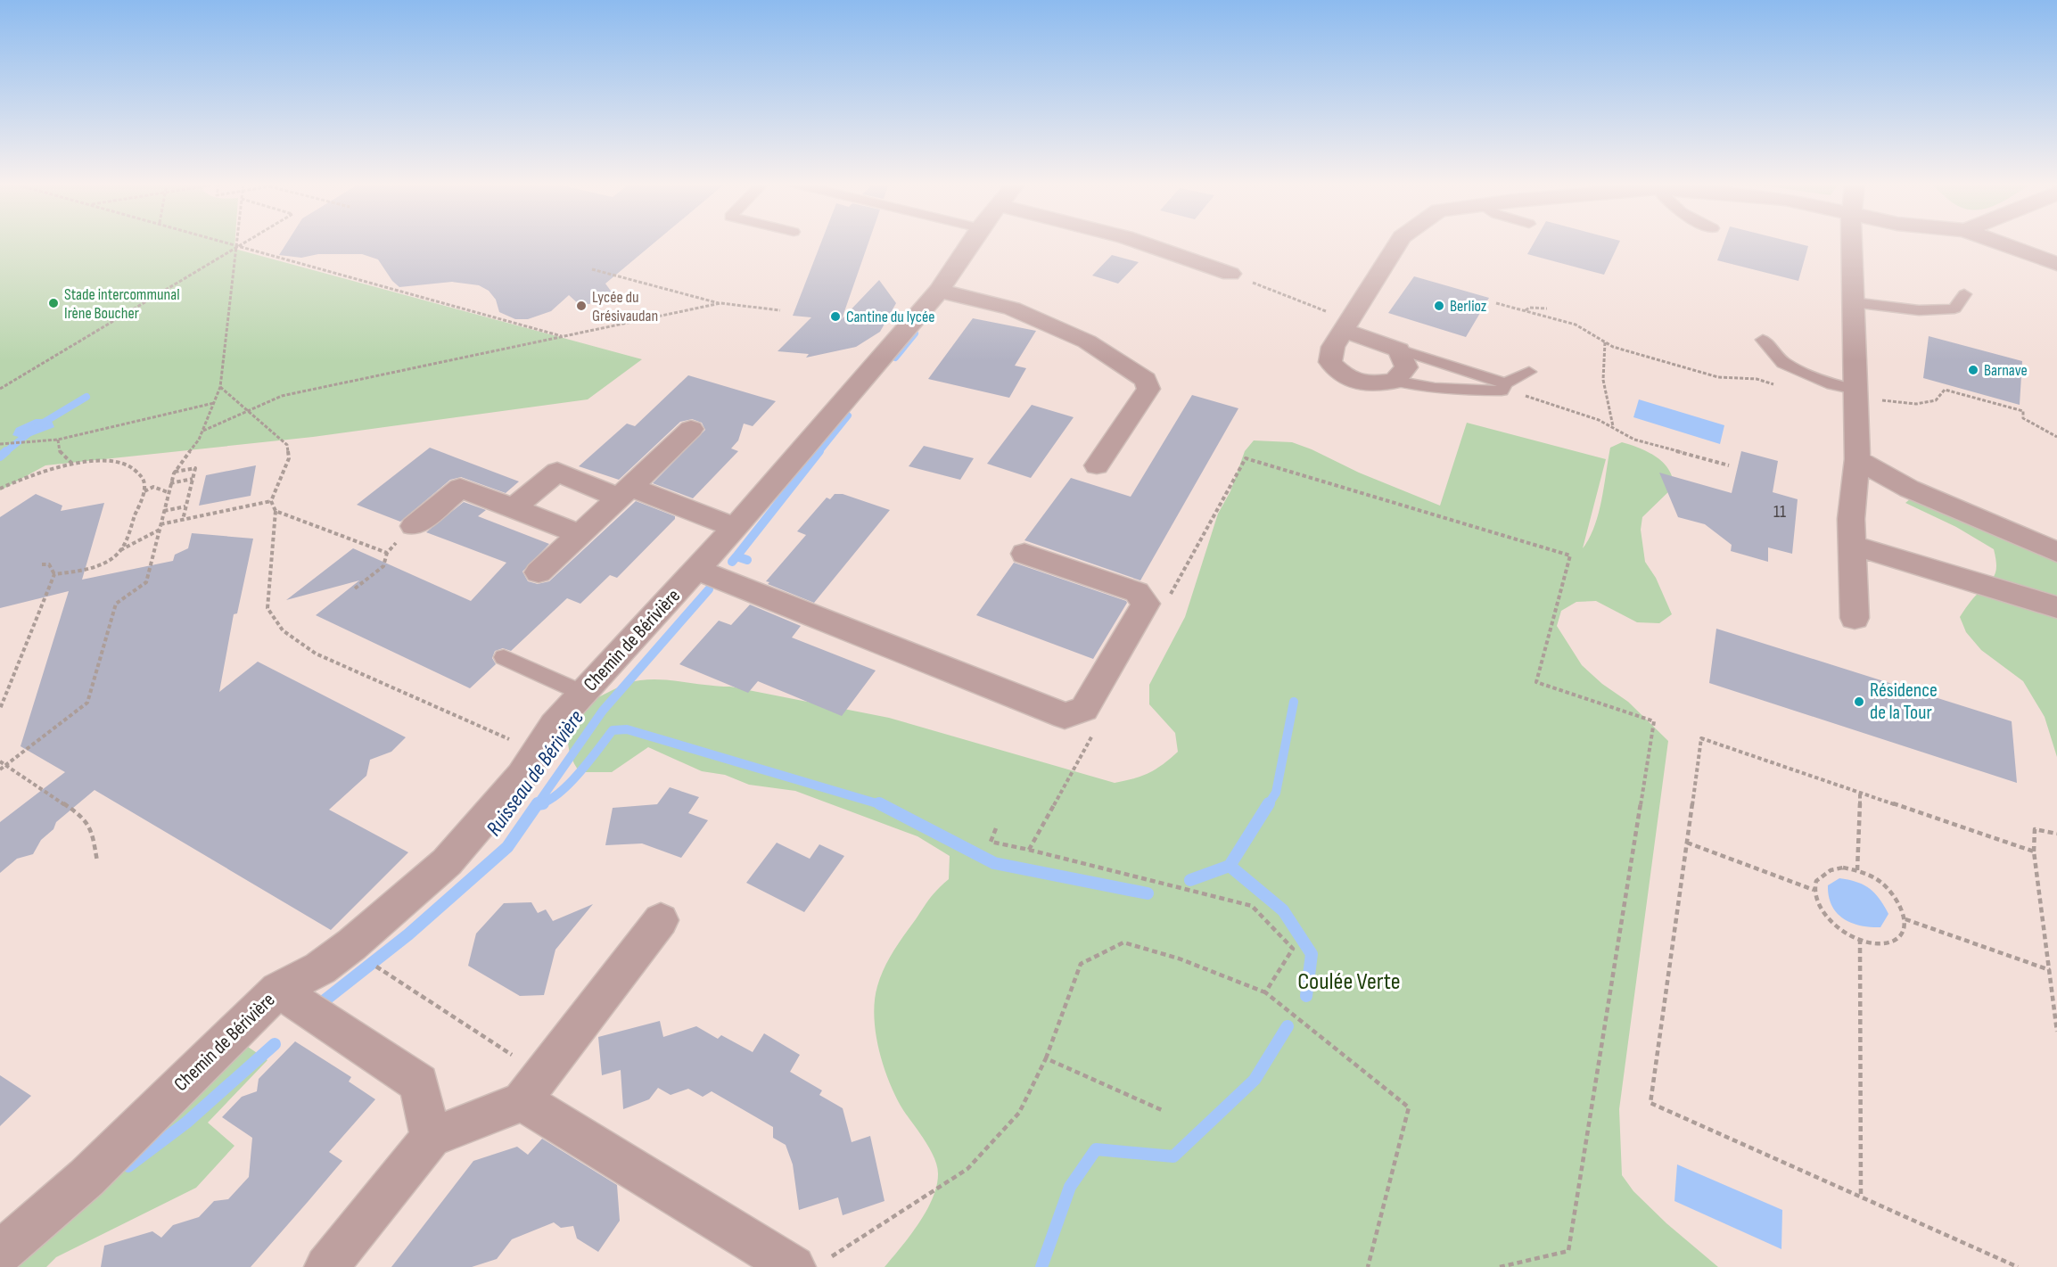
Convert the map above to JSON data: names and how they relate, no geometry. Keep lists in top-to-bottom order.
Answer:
{
  "streets": {
    "street": ["Chemin de Bérivière"]
  },
  "water": ["Ruisseau de Bérivière"],
  "parks": ["Coulée Verte"],
  "places": [
    "Stade intercommunal Irène Boucher",
    "Lycée du Grésivaudan",
    "Berlioz",
    "Cantine du lycée",
    "Barnave",
    "Résidence de la Tour"
  ],
  "house_numbers": ["11"]
}
